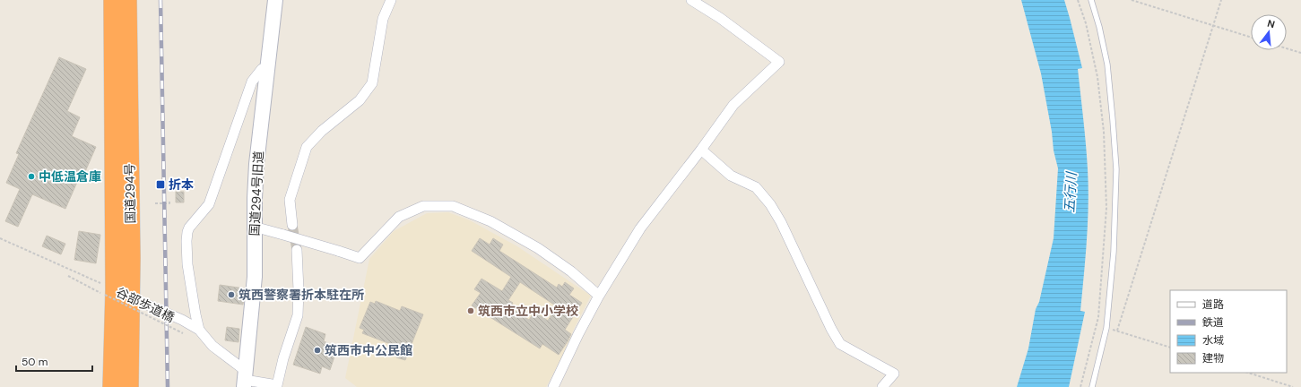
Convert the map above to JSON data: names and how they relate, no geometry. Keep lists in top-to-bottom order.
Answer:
{
  "streets": {
    "highway": ["国道294号"],
    "street": ["国道294号旧道"],
    "path": ["谷部歩道橋"]
  },
  "crossings": [
    ["国道294号", "谷部歩道橋"]
  ],
  "water": ["五行川"],
  "places": {
    "other": [
      "中低温倉庫",
      "筑西警察署折本駐在所",
      "筑西市立中小学校",
      "筑西市中公民館"
    ],
    "transit": ["折本"]
  },
  "legend": [
    "道路",
    "鉄道",
    "水域",
    "建物"
  ],
  "scale_bar": "50 m",
  "north": "top"
}
